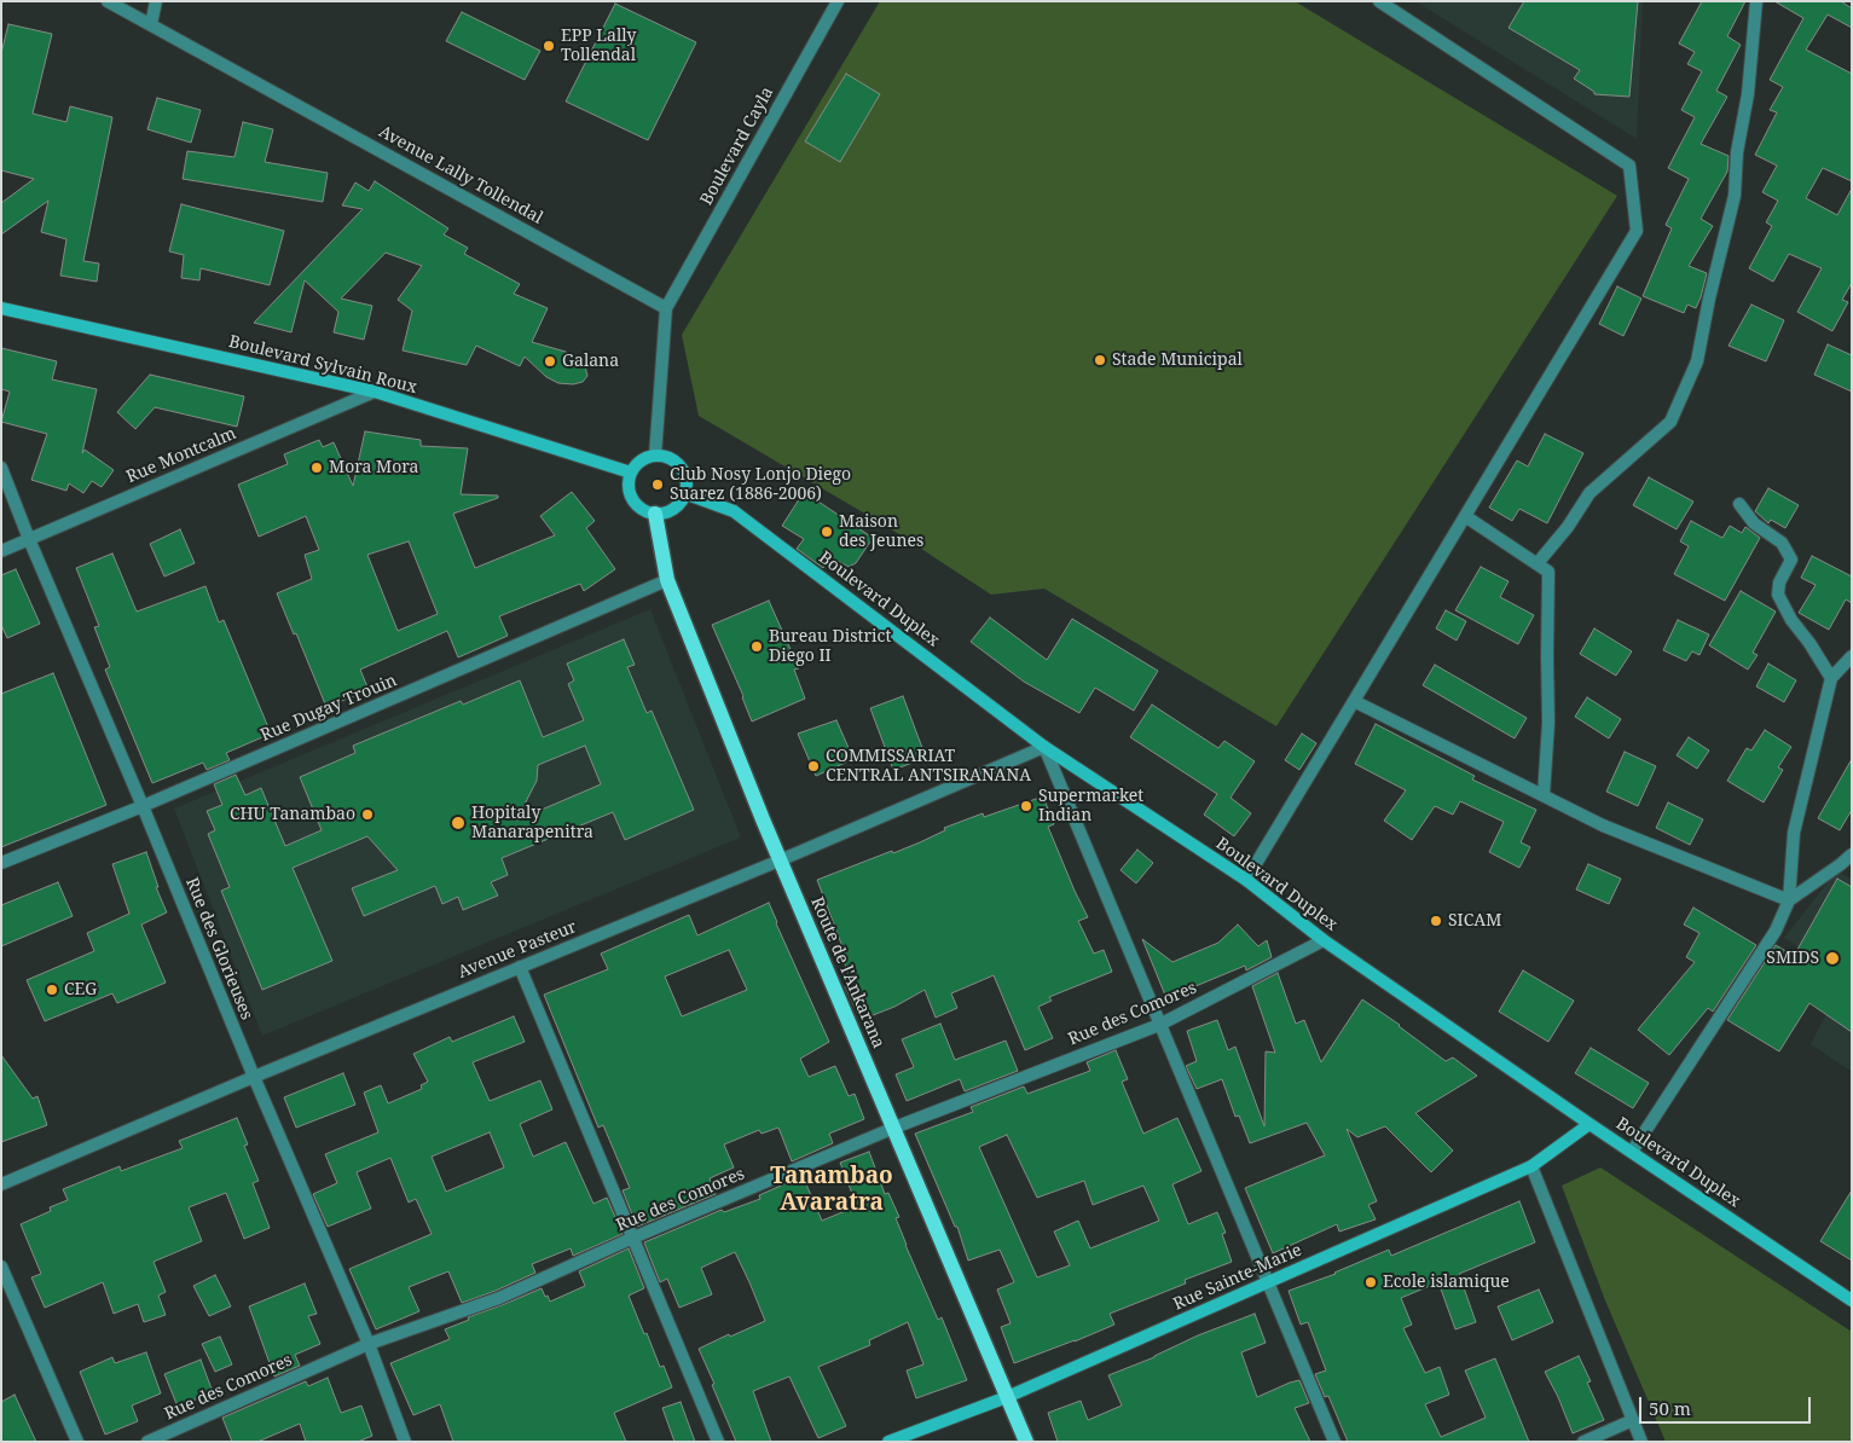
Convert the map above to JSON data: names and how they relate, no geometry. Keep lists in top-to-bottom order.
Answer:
{
  "streets": {
    "main road": [
      "Boulevard Sylvain Roux",
      "Boulevard Duplex",
      "Route de l'Ankarana",
      "Rue Sainte-Marie"
    ],
    "street": [
      "Boulevard Cayla",
      "Avenue Lally Tollendal",
      "Rue Montcalm",
      "Rue Dugay Trouin",
      "Rue des Glorieuses",
      "Avenue Pasteur",
      "Rue des Comores"
    ]
  },
  "crossings": [
    ["Boulevard Cayla", "Avenue Lally Tollendal"],
    ["Boulevard Sylvain Roux", "Rue Montcalm"],
    ["Boulevard Sylvain Roux", "Boulevard Duplex"],
    ["Boulevard Sylvain Roux", "Route de l'Ankarana"],
    ["Rue Montcalm", "Rue des Glorieuses"],
    ["Boulevard Duplex", "Avenue Pasteur"],
    ["Boulevard Duplex", "Route de l'Ankarana"],
    ["Boulevard Duplex", "Rue des Comores"],
    ["Boulevard Duplex", "Rue Sainte-Marie"],
    ["Rue Dugay Trouin", "Rue des Glorieuses"],
    ["Rue Dugay Trouin", "Route de l'Ankarana"],
    ["Rue des Glorieuses", "Avenue Pasteur"],
    ["Rue des Glorieuses", "Rue des Comores"],
    ["Avenue Pasteur", "Route de l'Ankarana"],
    ["Route de l'Ankarana", "Rue des Comores"],
    ["Route de l'Ankarana", "Rue Sainte-Marie"]
  ],
  "districts": ["Tanambao Avaratra"],
  "places": [
    "EPP Lally Tollendal",
    "Stade Municipal",
    "Galana",
    "Mora Mora",
    "Club Nosy Lonjo Diego Suarez (1886-2006)",
    "Maison des Jeunes",
    "Bureau District Diego II",
    "COMMISSARIAT CENTRAL ANTSIRANANA",
    "Supermarket Indian",
    "CHU Tanambao",
    "Hopitaly Manarapenitra",
    "SICAM",
    "SMIDS",
    "CEG",
    "Ecole islamique"
  ],
  "scale_bar": "50 m"
}
